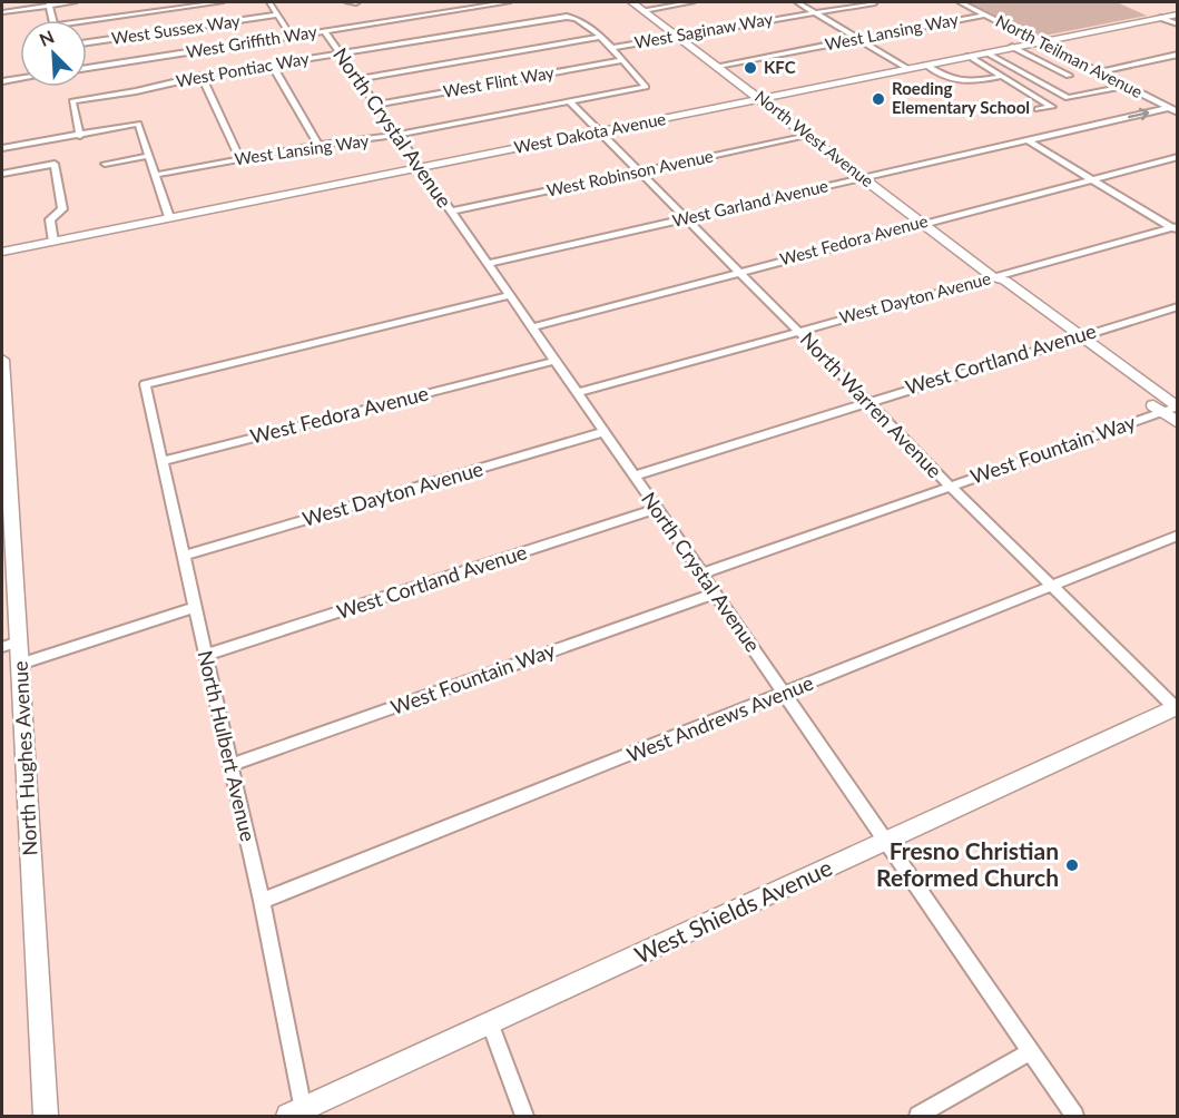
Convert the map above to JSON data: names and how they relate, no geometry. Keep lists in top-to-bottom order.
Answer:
{
  "streets": {
    "street": [
      "West Sussex Way",
      "West Saginaw Way",
      "West Lansing Way",
      "West Griffith Way",
      "North Teilman Avenue",
      "West Pontiac Way",
      "West Flint Way",
      "North Crystal Avenue",
      "West Dakota Avenue",
      "North West Avenue",
      "West Robinson Avenue",
      "West Garland Avenue",
      "West Fedora Avenue",
      "West Dayton Avenue",
      "West Cortland Avenue",
      "North Warren Avenue",
      "West Fountain Way",
      "West Andrews Avenue",
      "North Hulbert Avenue",
      "North Hughes Avenue",
      "West Shields Avenue"
    ]
  },
  "crossings": [
    ["West Saginaw Way", "North West Avenue"],
    ["West Lansing Way", "North Teilman Avenue"],
    ["West Lansing Way", "West Flint Way"],
    ["West Lansing Way", "North Crystal Avenue"],
    ["West Lansing Way", "North West Avenue"],
    ["West Lansing Way", "North Warren Avenue"],
    ["West Griffith Way", "North Crystal Avenue"],
    ["North Teilman Avenue", "West Dakota Avenue"],
    ["North Teilman Avenue", "West Garland Avenue"],
    ["West Pontiac Way", "North Crystal Avenue"],
    ["West Flint Way", "North Crystal Avenue"],
    ["North Crystal Avenue", "West Dakota Avenue"],
    ["North Crystal Avenue", "West Robinson Avenue"],
    ["North Crystal Avenue", "West Garland Avenue"],
    ["North Crystal Avenue", "West Fedora Avenue"],
    ["North Crystal Avenue", "West Dayton Avenue"],
    ["North Crystal Avenue", "West Cortland Avenue"],
    ["North Crystal Avenue", "West Fountain Way"],
    ["North Crystal Avenue", "West Andrews Avenue"],
    ["North Crystal Avenue", "North Hulbert Avenue"],
    ["North Crystal Avenue", "West Shields Avenue"],
    ["West Dakota Avenue", "North West Avenue"],
    ["West Dakota Avenue", "North Warren Avenue"],
    ["North West Avenue", "West Robinson Avenue"],
    ["North West Avenue", "West Garland Avenue"],
    ["North West Avenue", "West Fedora Avenue"],
    ["North West Avenue", "West Dayton Avenue"],
    ["North West Avenue", "West Cortland Avenue"],
    ["North West Avenue", "West Fountain Way"],
    ["West Robinson Avenue", "North Warren Avenue"],
    ["West Garland Avenue", "North Warren Avenue"],
    ["West Fedora Avenue", "North Warren Avenue"],
    ["West Fedora Avenue", "North Hulbert Avenue"],
    ["West Dayton Avenue", "North Warren Avenue"],
    ["West Dayton Avenue", "North Hulbert Avenue"],
    ["West Cortland Avenue", "North Warren Avenue"],
    ["West Cortland Avenue", "North Hulbert Avenue"],
    ["North Warren Avenue", "West Fountain Way"],
    ["North Warren Avenue", "West Andrews Avenue"],
    ["North Warren Avenue", "West Shields Avenue"],
    ["West Fountain Way", "North Hulbert Avenue"],
    ["West Andrews Avenue", "North Hulbert Avenue"],
    ["North Hulbert Avenue", "West Shields Avenue"]
  ],
  "places": ["KFC", "Roeding Elementary School", "Fresno Christian Reformed Church"],
  "north": "top left"
}
